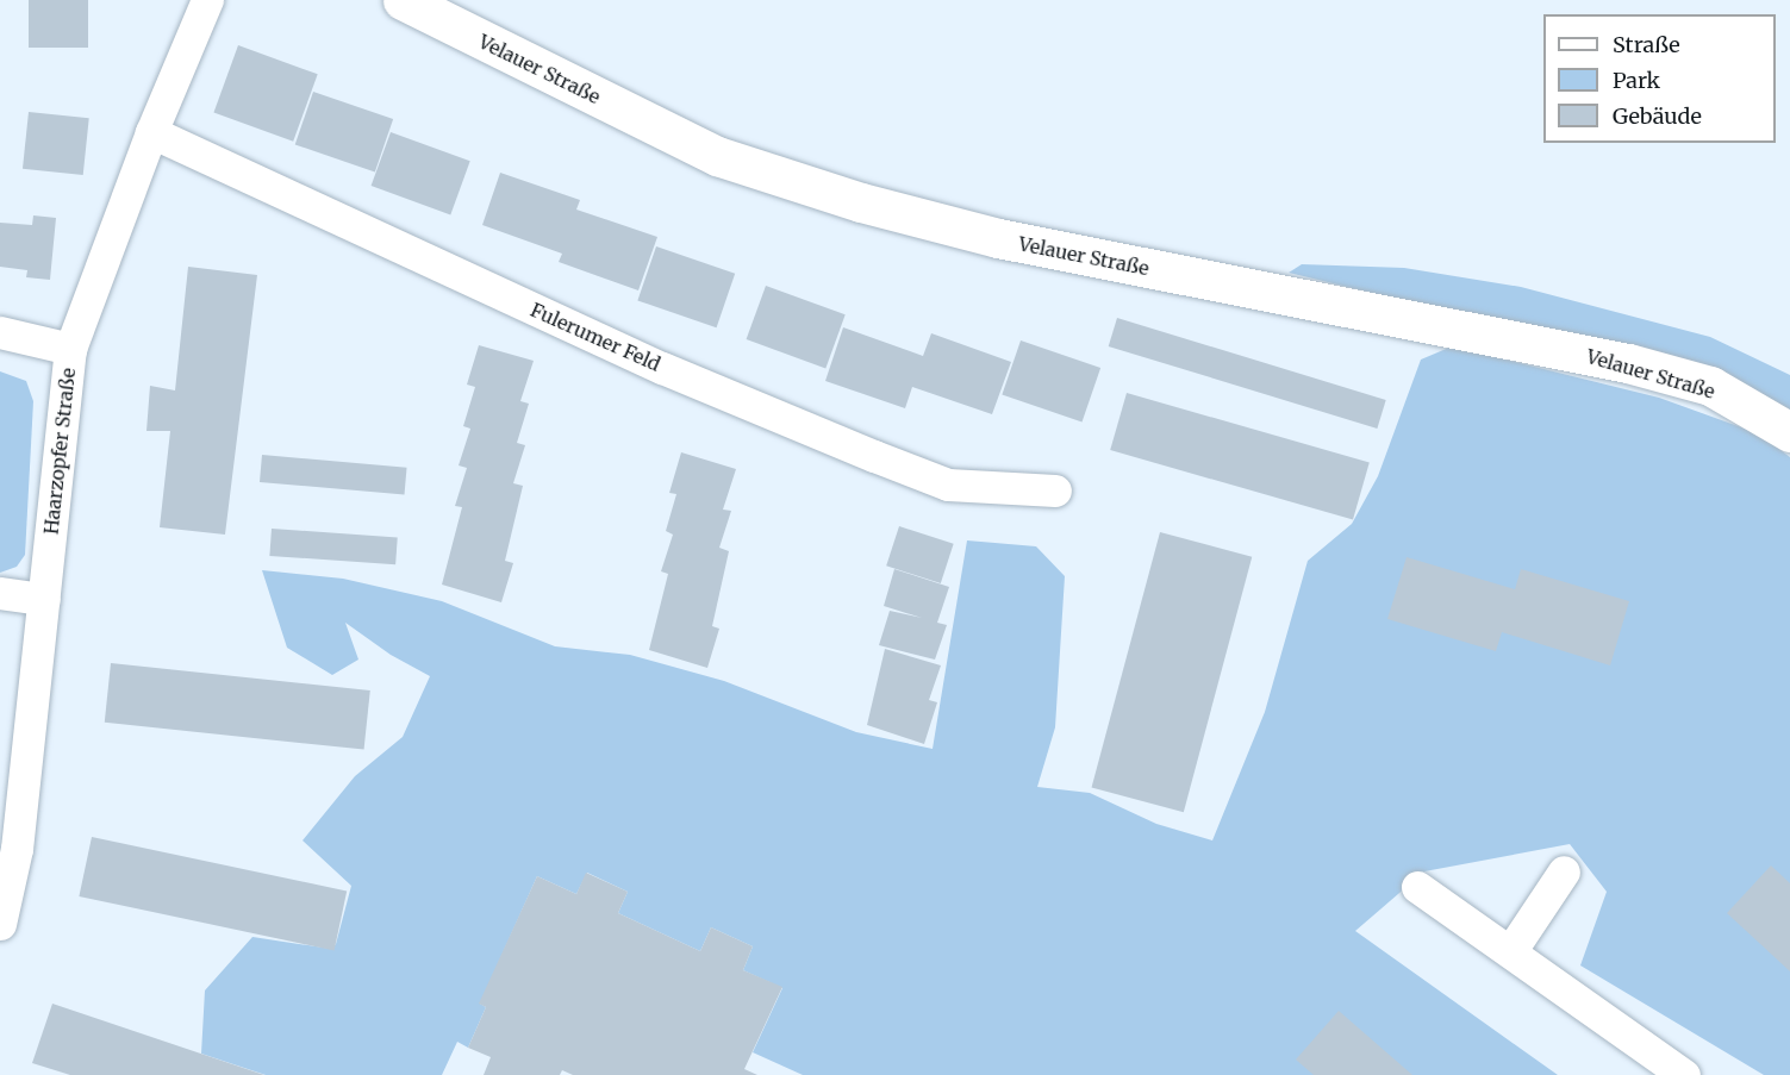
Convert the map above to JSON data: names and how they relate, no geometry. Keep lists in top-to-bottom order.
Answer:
{
  "streets": {
    "main road": ["Velauer Straße"],
    "street": ["Fulerumer Feld", "Haarzopfer Straße"]
  },
  "crossings": [
    ["Fulerumer Feld", "Haarzopfer Straße"]
  ],
  "legend": ["Straße", "Park", "Gebäude"]
}
